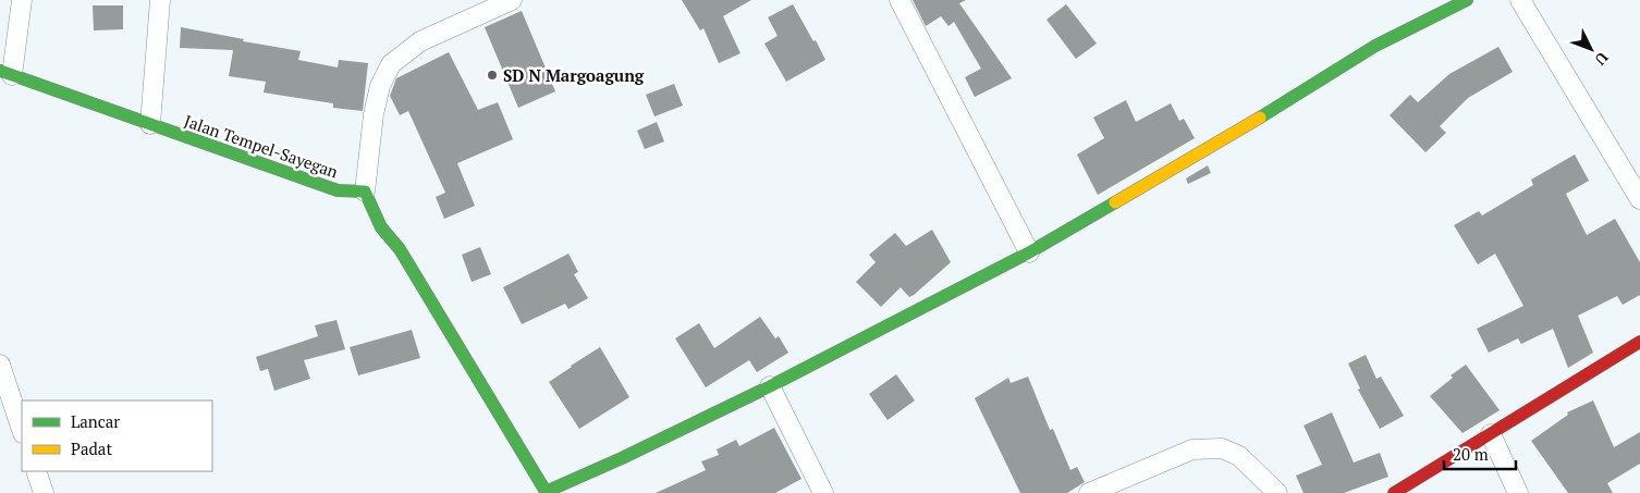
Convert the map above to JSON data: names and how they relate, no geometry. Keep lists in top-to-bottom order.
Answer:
{
  "streets": {
    "street": ["Jalan Tempel-Sayegan"]
  },
  "places": ["SD N Margoagung"],
  "legend": ["Lancar", "Padat"],
  "scale_bar": "20 m",
  "north": "bottom right"
}
